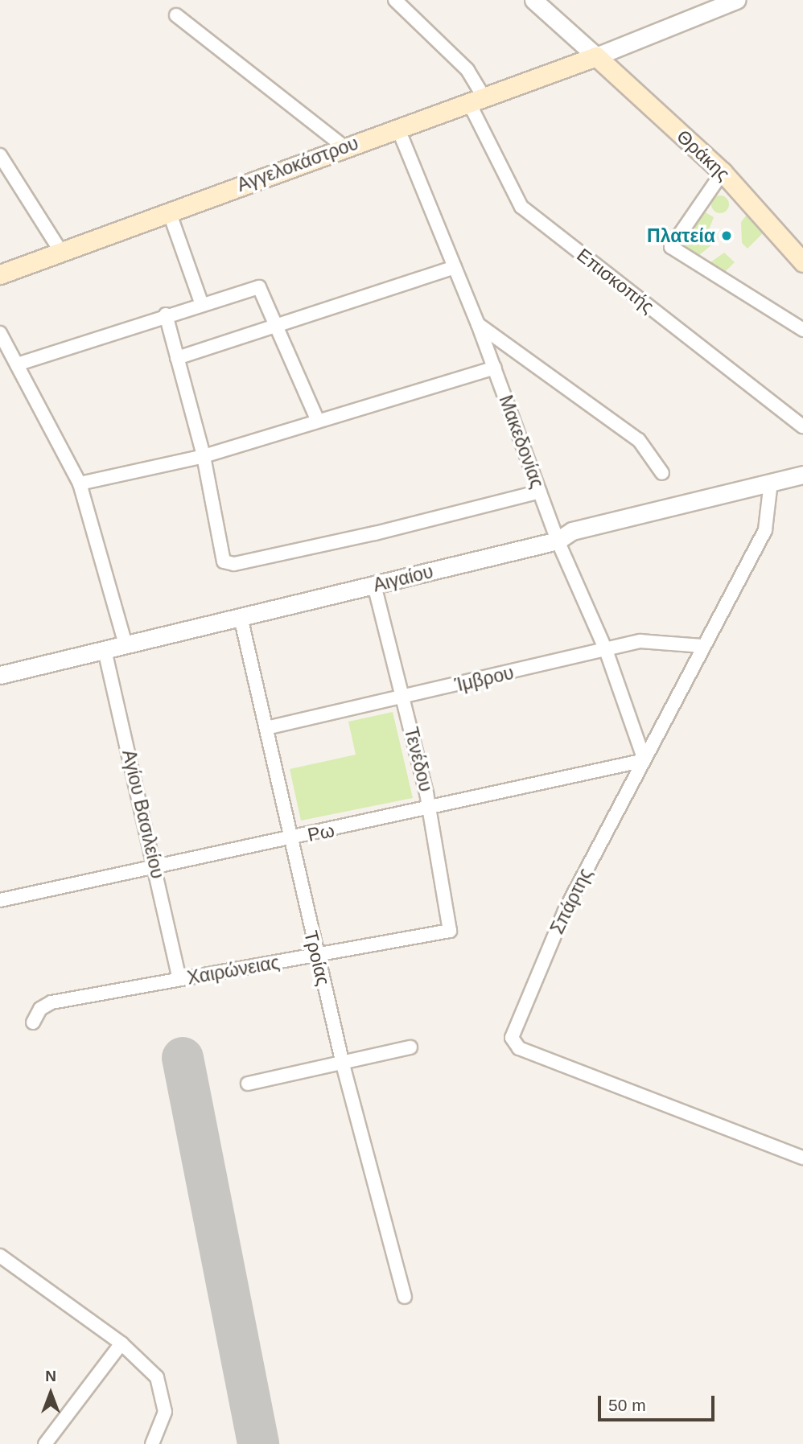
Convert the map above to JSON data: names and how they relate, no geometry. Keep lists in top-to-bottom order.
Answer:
{
  "streets": {
    "main road": ["Θράκης", "Αγγελοκάστρου"],
    "street": [
      "Επισκοπής",
      "Μακεδονίας",
      "Αιγαίου",
      "Ίμβρου",
      "Τενέδου",
      "Αγίου Βασιλείου",
      "Ρω",
      "Σπάρτης",
      "Τροίας",
      "Χαιρώνειας"
    ]
  },
  "crossings": [
    ["Θράκης", "Αγγελοκάστρου"],
    ["Αγγελοκάστρου", "Επισκοπής"],
    ["Αγγελοκάστρου", "Μακεδονίας"],
    ["Μακεδονίας", "Αιγαίου"],
    ["Μακεδονίας", "Ίμβρου"],
    ["Μακεδονίας", "Ρω"],
    ["Μακεδονίας", "Σπάρτης"],
    ["Αιγαίου", "Τενέδου"],
    ["Αιγαίου", "Αγίου Βασιλείου"],
    ["Αιγαίου", "Σπάρτης"],
    ["Αιγαίου", "Τροίας"],
    ["Ίμβρου", "Τενέδου"],
    ["Ίμβρου", "Σπάρτης"],
    ["Ίμβρου", "Τροίας"],
    ["Τενέδου", "Ρω"],
    ["Τενέδου", "Χαιρώνειας"],
    ["Αγίου Βασιλείου", "Ρω"],
    ["Αγίου Βασιλείου", "Χαιρώνειας"],
    ["Ρω", "Σπάρτης"],
    ["Ρω", "Τροίας"],
    ["Τροίας", "Χαιρώνειας"]
  ],
  "places": ["Πλατεία"],
  "scale_bar": "50 m",
  "north": "top"
}
